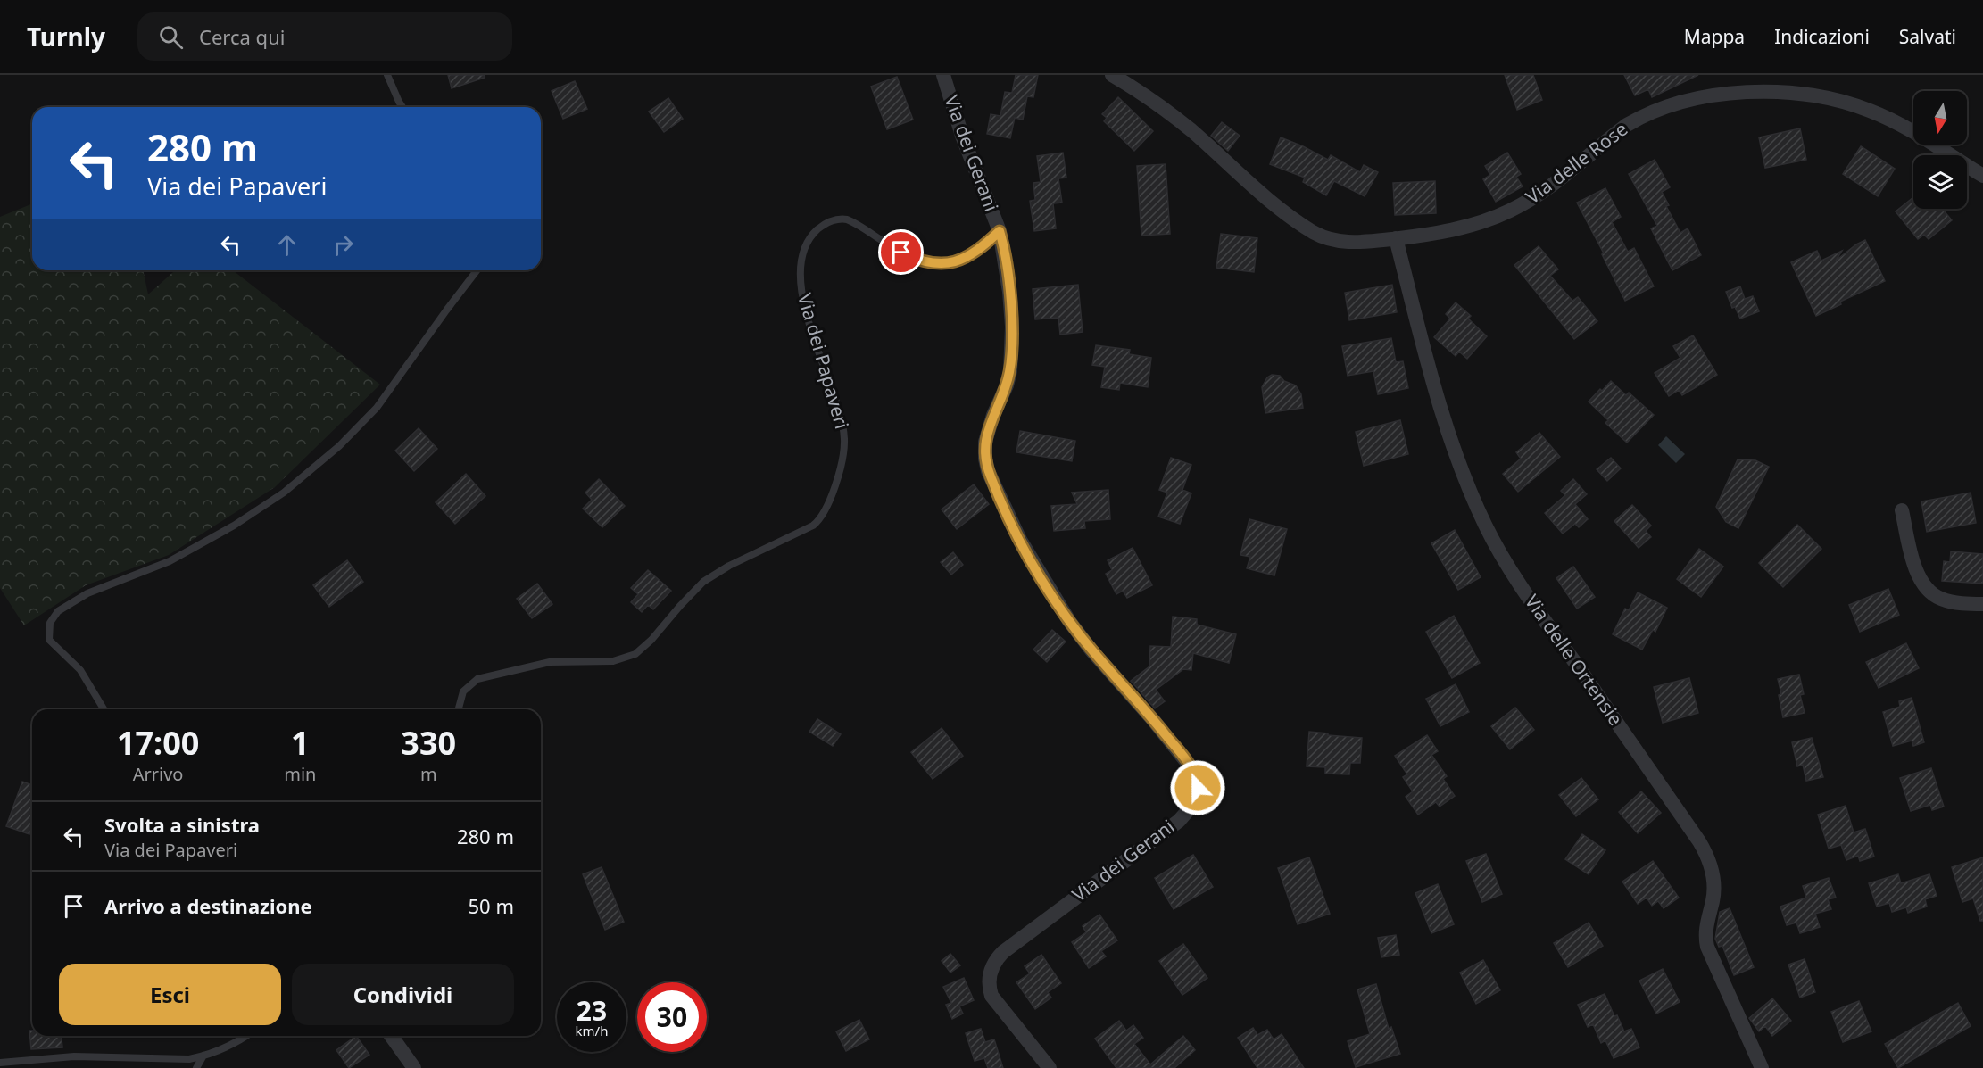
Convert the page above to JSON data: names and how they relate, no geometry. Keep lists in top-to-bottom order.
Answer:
{
  "streets": {
    "street": ["Via dei Gerani", "Via delle Rose", "Via delle Ortensie"],
    "lane": ["Via dei Papaveri"]
  },
  "crossings": [
    ["Via dei Gerani", "Via dei Papaveri"],
    ["Via delle Rose", "Via delle Ortensie"]
  ],
  "north": "bottom",
  "page": {
    "header": "Turnly",
    "search": "Cerca qui",
    "nav": ["Mappa", "Indicazioni", "Salvati"],
    "turn": ["280 m", "Via dei Papaveri"],
    "eta": [
      "17:00",
      "Arrivo",
      "1",
      "min",
      "330",
      "m"
    ],
    "list": [
      {
        "name": "Svolta a sinistra",
        "note": "Via dei Papaveri",
        "value": "280 m"
      },
      {
        "name": "Arrivo a destinazione",
        "value": "50 m"
      }
    ],
    "buttons": ["Esci", "Condividi"],
    "speed": "23 km/h",
    "limit": "30"
  }
}
